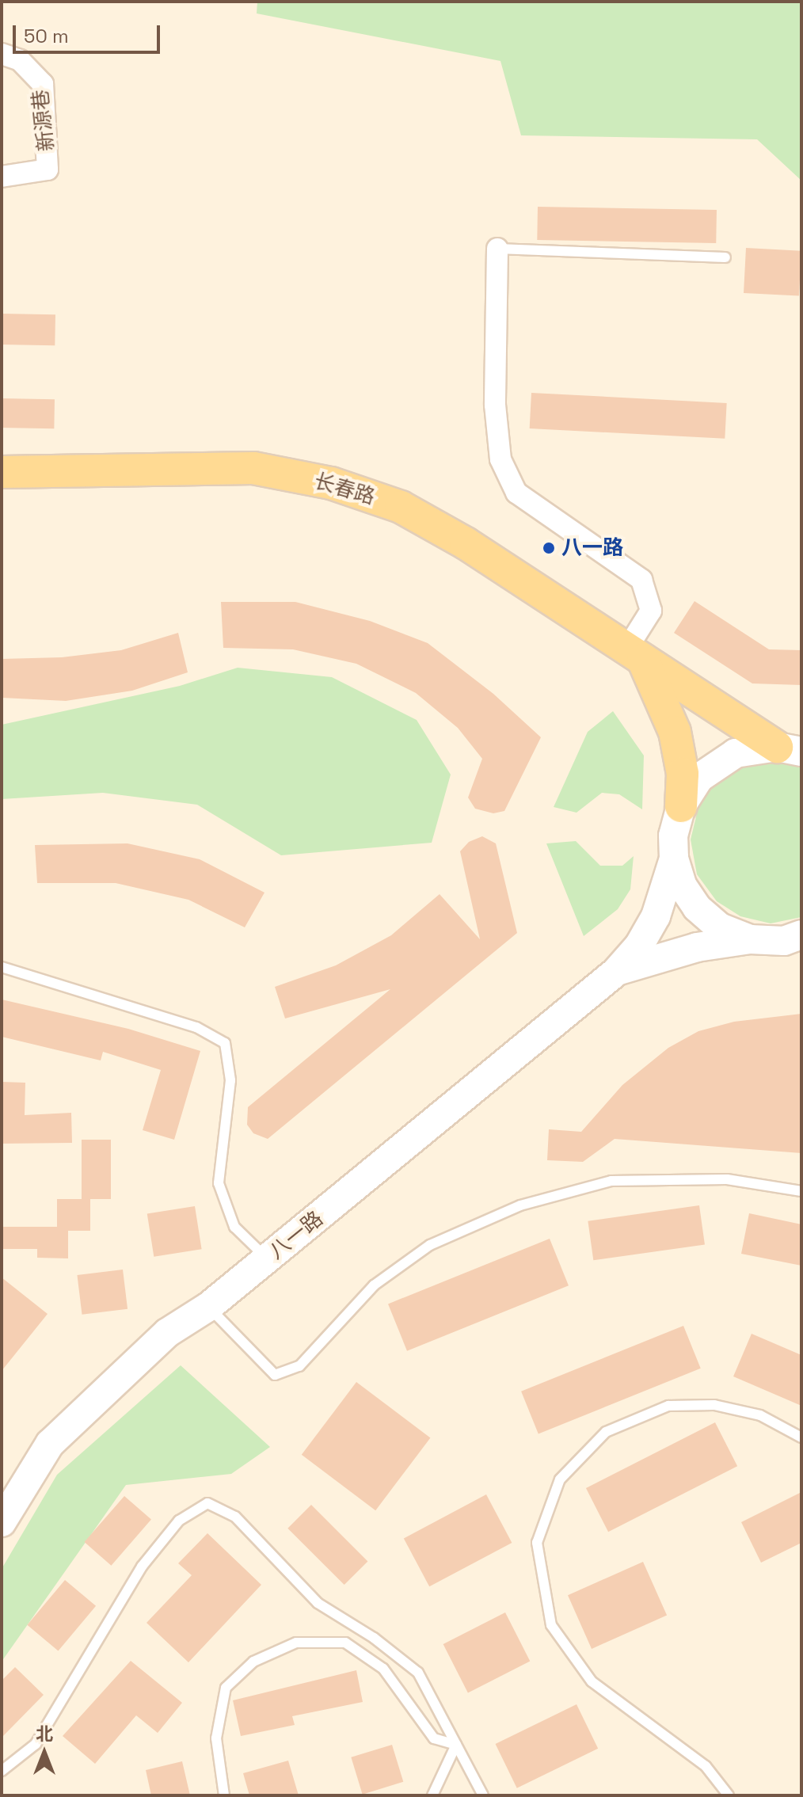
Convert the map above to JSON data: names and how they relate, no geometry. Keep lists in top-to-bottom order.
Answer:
{
  "streets": {
    "main road": ["长春路", "八一路"],
    "street": ["新源巷"]
  },
  "places": ["八一路"],
  "scale_bar": "50 m",
  "north": "top"
}
